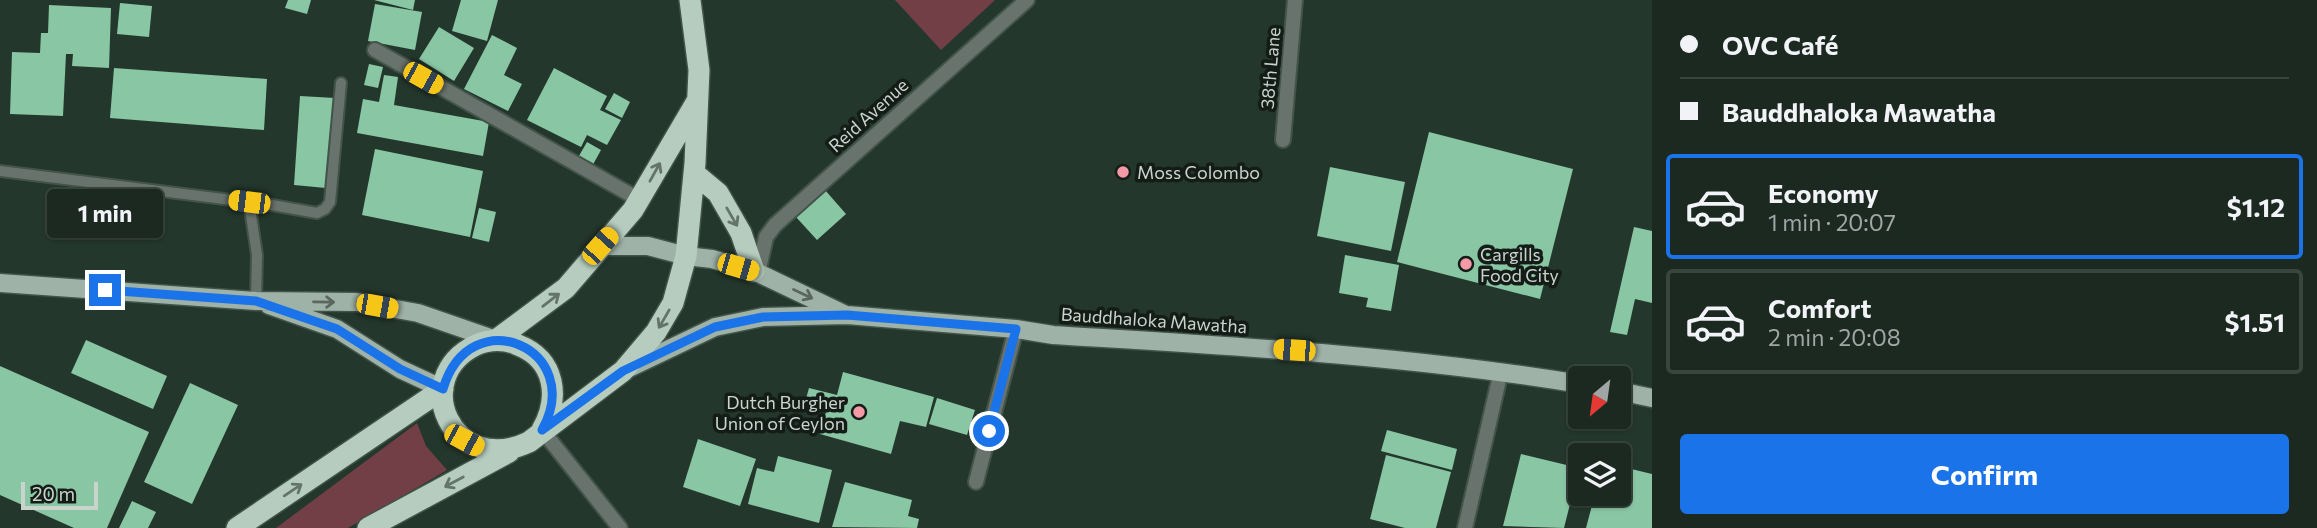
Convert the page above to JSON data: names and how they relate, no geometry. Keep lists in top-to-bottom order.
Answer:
{
  "streets": {
    "main road": ["Bauddhaloka Mawatha"],
    "street": ["38th Lane", "Reid Avenue"]
  },
  "crossings": [
    ["Reid Avenue", "Bauddhaloka Mawatha"]
  ],
  "places": ["Moss Colombo", "Cargills Food City", "Dutch Burgher Union of Ceylon"],
  "scale_bar": "20 m",
  "north": "bottom left",
  "page": {
    "banner": ["OVC Café", "Bauddhaloka Mawatha"],
    "list": [
      {
        "name": "Economy",
        "note": "1 min · 20:07",
        "value": "$1.12"
      },
      {
        "name": "Comfort",
        "note": "2 min · 20:08",
        "value": "$1.51"
      }
    ],
    "bubble": "1 min",
    "buttons": "Confirm",
    "scale": "20 m"
  }
}
